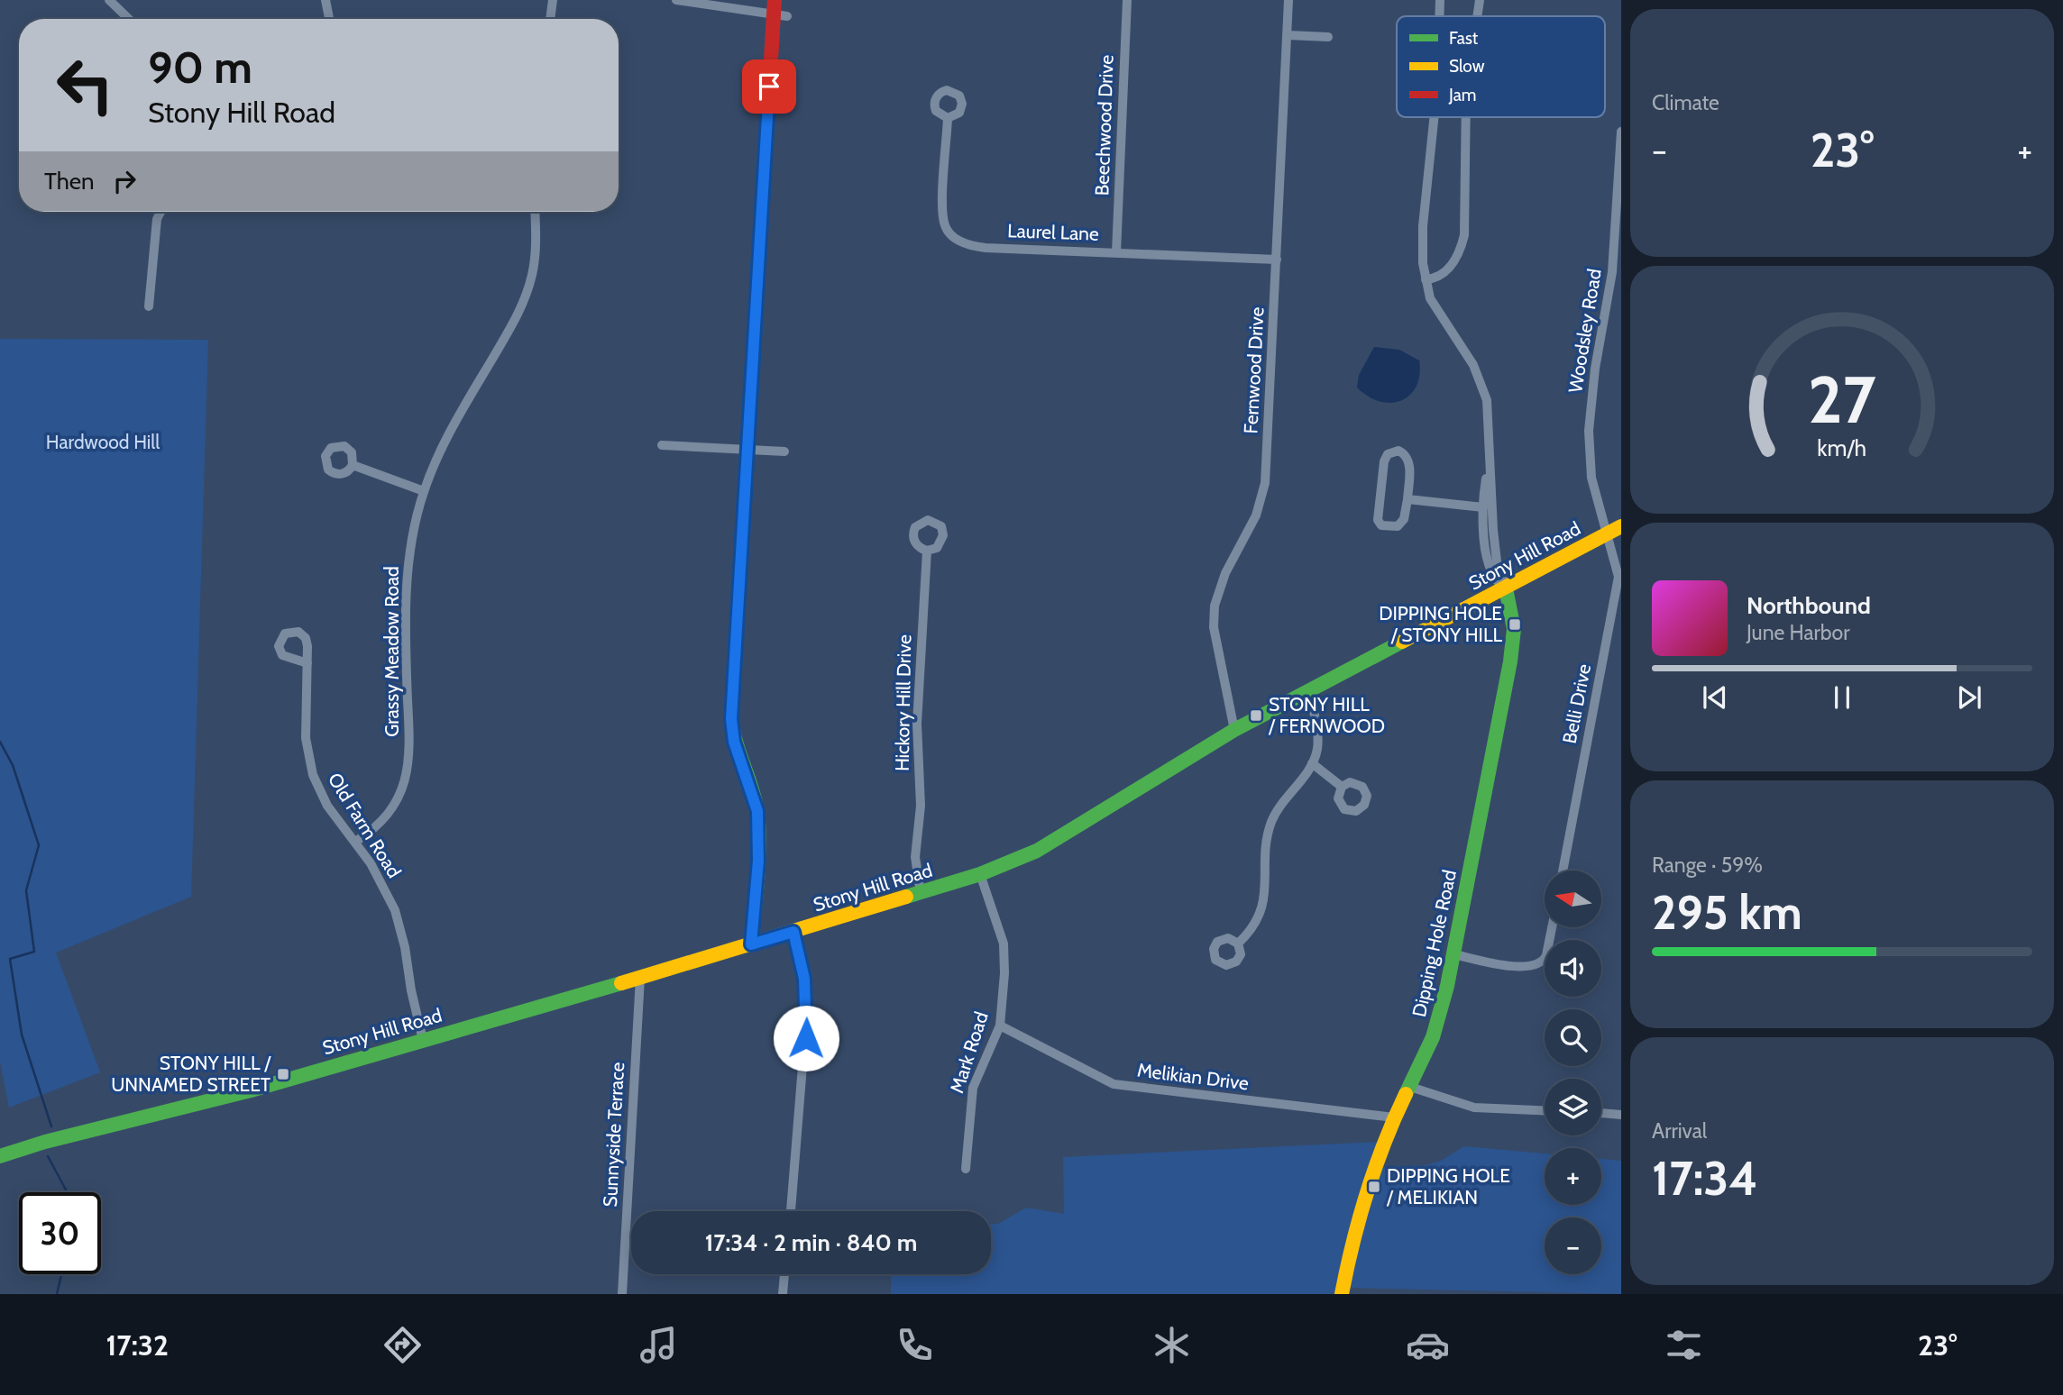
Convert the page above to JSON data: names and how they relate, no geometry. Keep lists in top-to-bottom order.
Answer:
{
  "streets": {
    "main road": ["Stony Hill Road", "Dipping Hole Road"],
    "street": [
      "Beechwood Drive",
      "Laurel Lane",
      "Woodsley Road",
      "Fernwood Drive",
      "Grassy Meadow Road",
      "Hickory Hill Drive",
      "Belli Drive",
      "Old Farm Road",
      "Mark Road",
      "Melikian Drive",
      "Sunnyside Terrace"
    ]
  },
  "crossings": [
    ["Beechwood Drive", "Laurel Lane"],
    ["Laurel Lane", "Fernwood Drive"],
    ["Woodsley Road", "Stony Hill Road"],
    ["Woodsley Road", "Belli Drive"],
    ["Fernwood Drive", "Stony Hill Road"],
    ["Stony Hill Road", "Hickory Hill Drive"],
    ["Stony Hill Road", "Belli Drive"],
    ["Stony Hill Road", "Old Farm Road"],
    ["Stony Hill Road", "Dipping Hole Road"],
    ["Stony Hill Road", "Mark Road"],
    ["Stony Hill Road", "Sunnyside Terrace"],
    ["Grassy Meadow Road", "Old Farm Road"],
    ["Dipping Hole Road", "Melikian Drive"],
    ["Mark Road", "Melikian Drive"]
  ],
  "parks": ["Hardwood Hill"],
  "places": {
    "transit": [
      "DIPPING HOLE / STONY HILL",
      "STONY HILL / FERNWOOD",
      "STONY HILL / UNNAMED STREET",
      "DIPPING HOLE / MELIKIAN"
    ]
  },
  "legend": ["Fast", "Slow", "Jam"],
  "north": "left",
  "page": {
    "tile": [
      "Climate",
      ["Range · 59%", "295 km"],
      ["Arrival", "17:34"]
    ],
    "turn": ["90 m", "Stony Hill Road"],
    "heat": ["−", "23°", "+"],
    "then": "Then",
    "song": ["Northbound", "June Harbor"],
    "map_buttons": ["+", "−"],
    "limit": "30",
    "trip": "17:34 · 2 min · 840 m",
    "tabs": ["17:32", "23°"],
    "gauge": ["27", "km/h"]
  }
}
